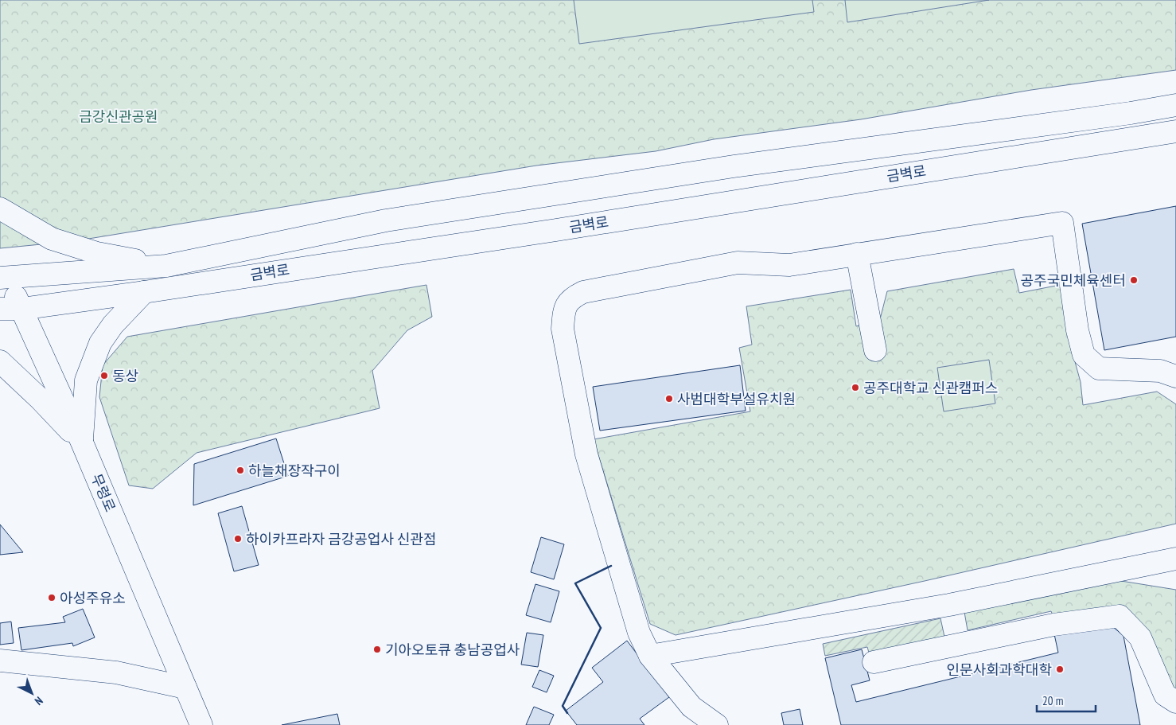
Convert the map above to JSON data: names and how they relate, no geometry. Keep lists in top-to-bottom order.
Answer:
{
  "streets": {
    "main road": ["금벽로", "무령로"]
  },
  "crossings": [
    ["금벽로", "무령로"]
  ],
  "parks": ["금강신관공원"],
  "places": [
    "공주국민체육센터",
    "동상",
    "공주대학교 신관캠퍼스",
    "사범대학부설유치원",
    "하늘채장작구이",
    "하이카프라자 금강공업사 신관점",
    "아성주유소",
    "기아오토큐 충남공업사",
    "인문사회과학대학"
  ],
  "scale_bar": "20 m",
  "north": "bottom right"
}
